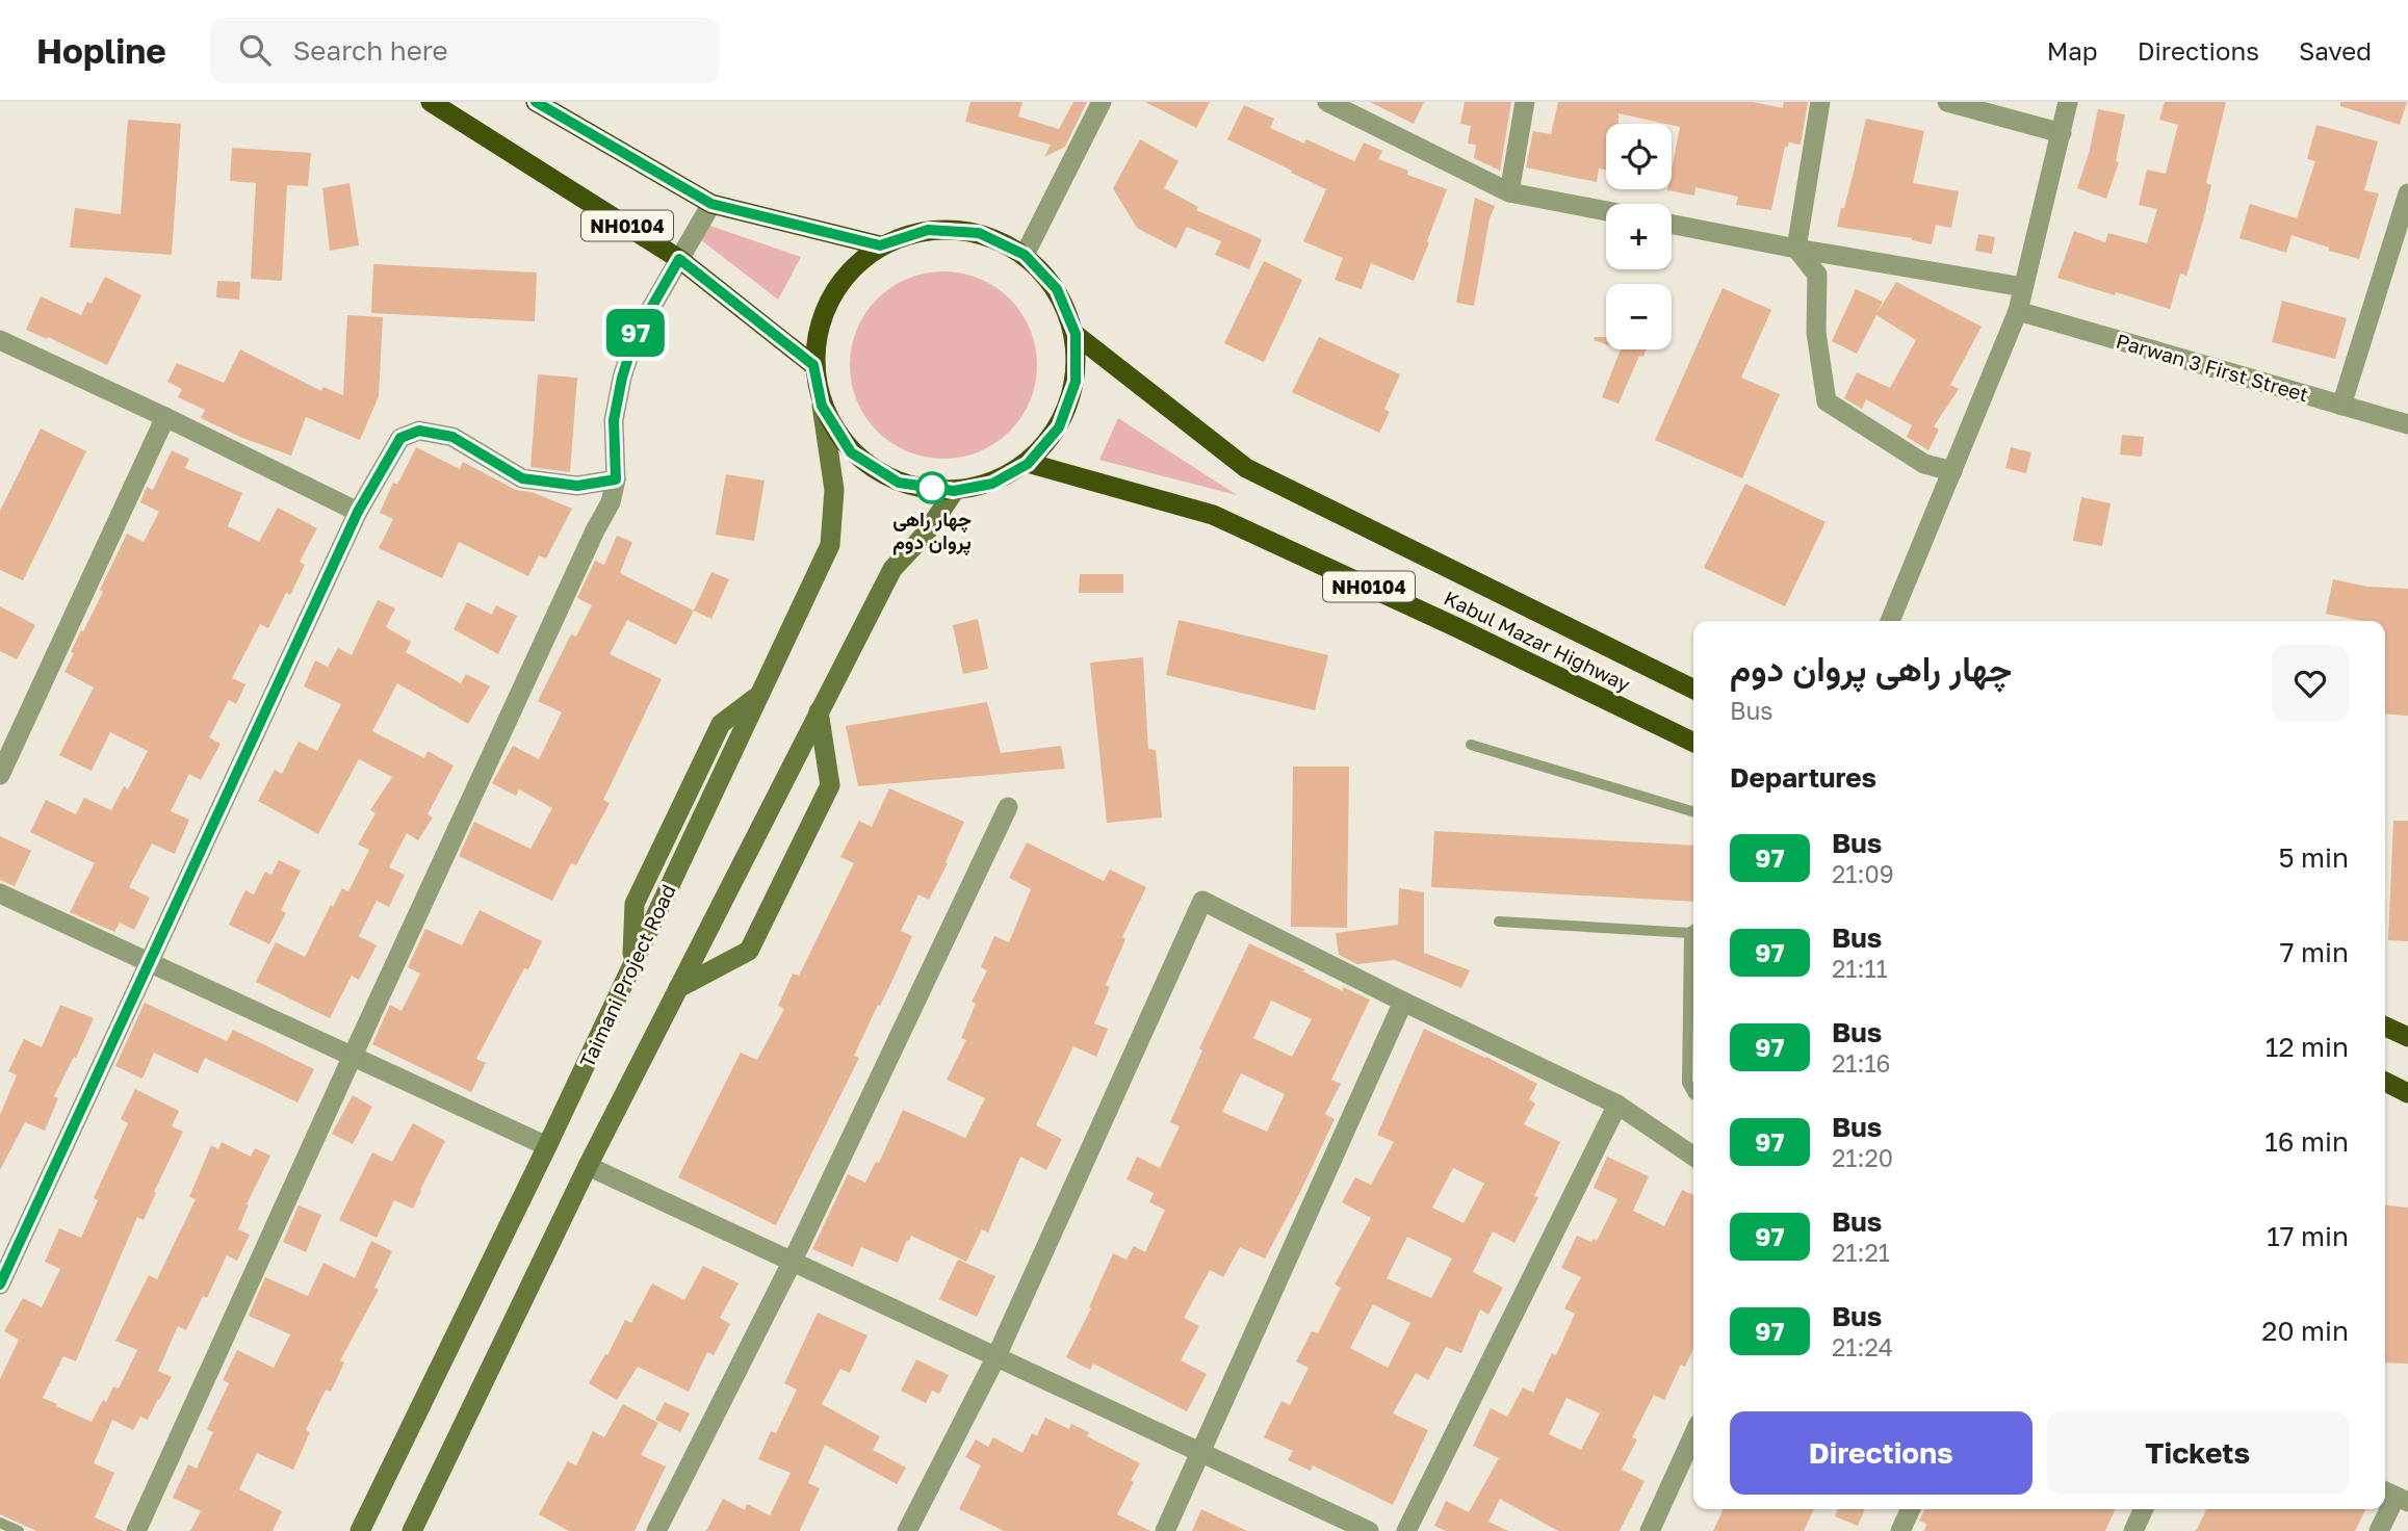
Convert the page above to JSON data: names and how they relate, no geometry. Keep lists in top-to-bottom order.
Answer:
{
  "streets": {
    "highway": ["NH0104", "Kabul Mazar Highway"],
    "main road": ["Taimani Project Road"],
    "street": ["Parwan 3 First Street"]
  },
  "crossings": [
    ["NH0104", "Kabul Mazar Highway"],
    ["NH0104", "Taimani Project Road"]
  ],
  "places": ["چهار راهی پروان دوم"],
  "lines": ["bus line 97"],
  "page": {
    "header": "Hopline",
    "search": "Search here",
    "nav": ["Map", "Directions", "Saved"],
    "on_map": "97",
    "map_buttons": ["+", "−"],
    "heading": [
      ["چهار راهی پروان دوم", "Bus"],
      "Departures"
    ],
    "list": [
      {
        "mark": "97",
        "name": "Bus",
        "note": "21:09",
        "value": "5 min"
      },
      {
        "mark": "97",
        "name": "Bus",
        "note": "21:11",
        "value": "7 min"
      },
      {
        "mark": "97",
        "name": "Bus",
        "note": "21:16",
        "value": "12 min"
      },
      {
        "mark": "97",
        "name": "Bus",
        "note": "21:20",
        "value": "16 min"
      },
      {
        "mark": "97",
        "name": "Bus",
        "note": "21:21",
        "value": "17 min"
      },
      {
        "mark": "97",
        "name": "Bus",
        "note": "21:24",
        "value": "20 min"
      }
    ],
    "buttons": ["Directions", "Tickets"]
  }
}
